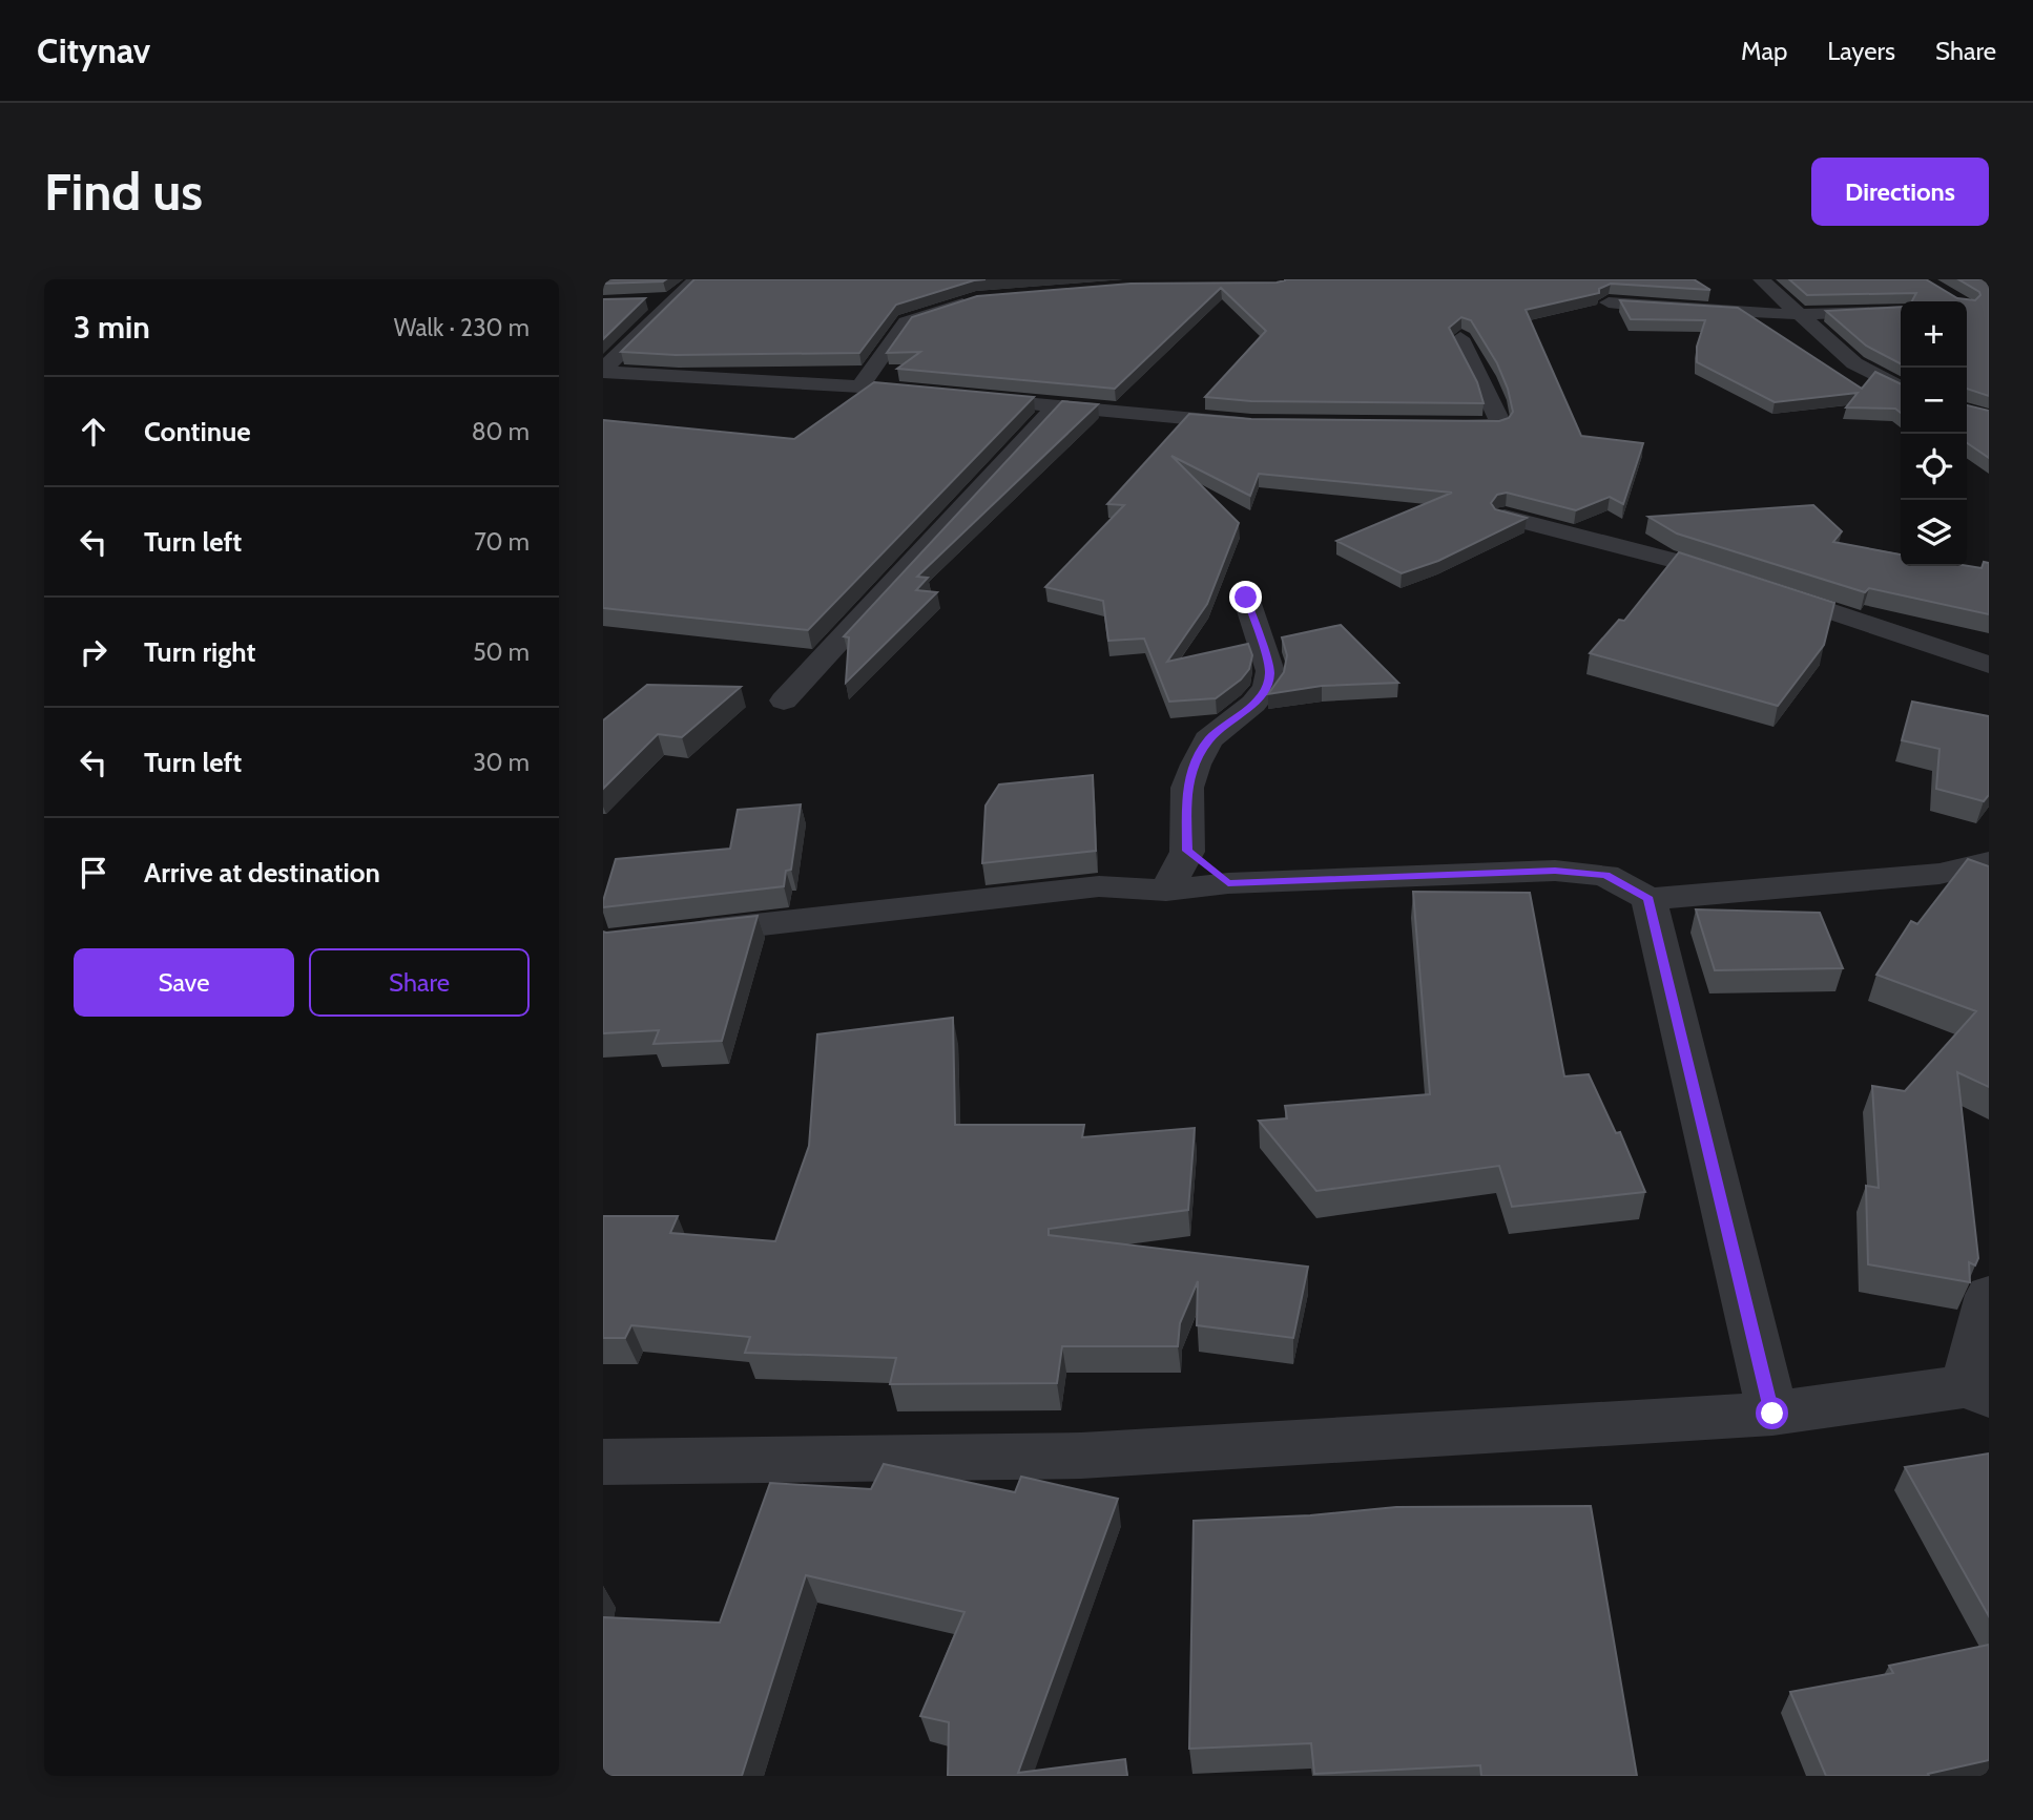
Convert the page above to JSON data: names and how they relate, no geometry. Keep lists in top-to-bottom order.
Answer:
{
  "page": {
    "header": "Citynav",
    "nav": ["Map", "Layers", "Share"],
    "buttons": [
      "Directions",
      ["Save", "Share"]
    ],
    "title": "Find us",
    "heading": ["3 min", "Walk · 230 m"],
    "map_buttons": ["+", "−"],
    "list": [
      ["Continue", "80 m"],
      ["Turn left", "70 m"],
      ["Turn right", "50 m"],
      ["Turn left", "30 m"],
      "Arrive at destination"
    ]
  }
}
